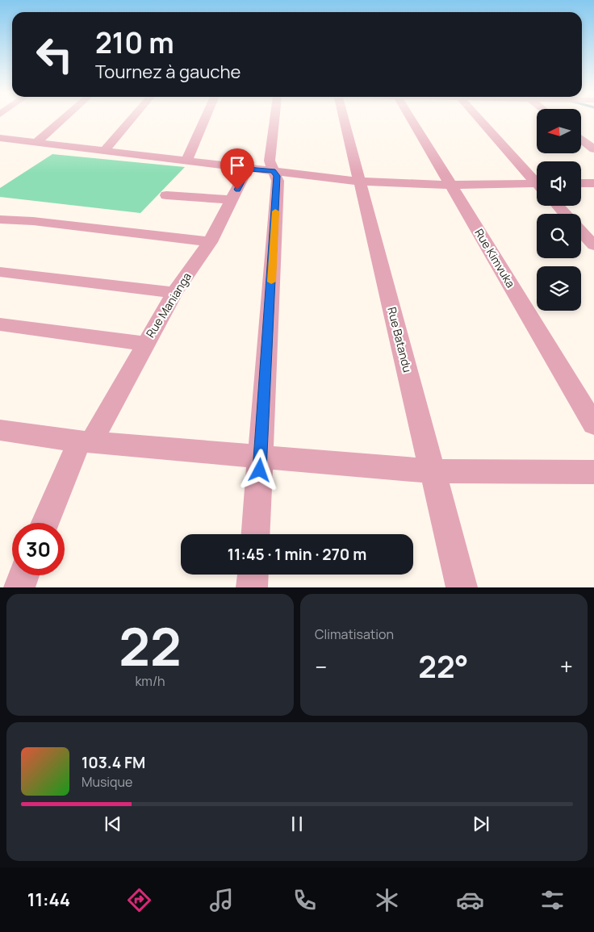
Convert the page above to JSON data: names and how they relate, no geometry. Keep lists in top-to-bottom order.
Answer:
{
  "streets": {
    "street": ["Rue Kimvuka", "Rue Manianga", "Rue Batandu"]
  },
  "north": "left",
  "page": {
    "turn": ["210 m", "Tournez à gauche"],
    "limit": "30",
    "trip": "11:45 · 1 min · 270 m",
    "tile": [
      ["22", "km/h"],
      "Climatisation"
    ],
    "heat": ["−", "22°", "+"],
    "song": ["103.4 FM", "Musique"],
    "tabs": "11:44"
  }
}
